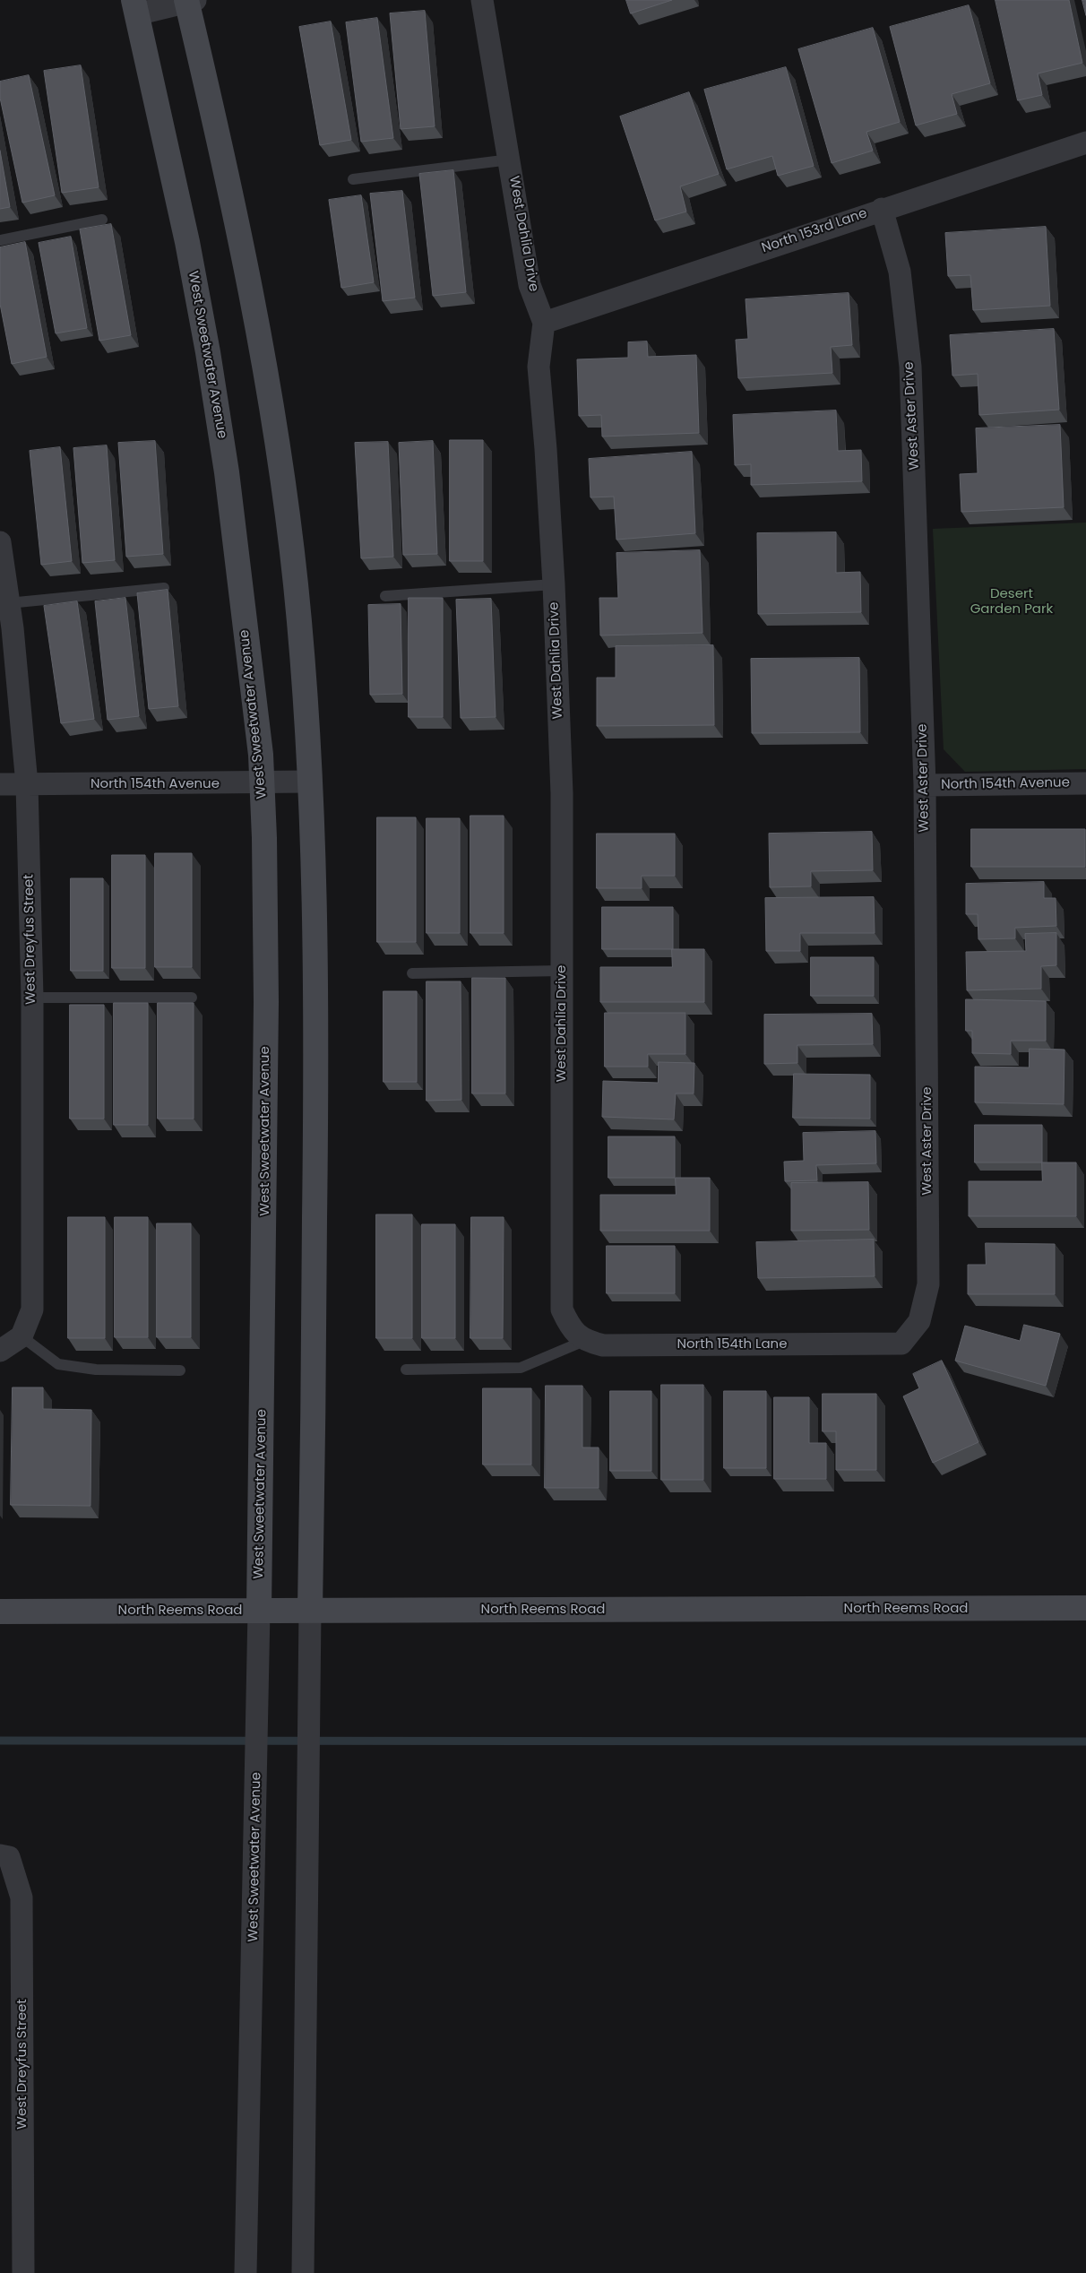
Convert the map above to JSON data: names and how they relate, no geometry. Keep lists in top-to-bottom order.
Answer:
{
  "streets": {
    "street": [
      "North 153rd Lane",
      "West Dahlia Drive",
      "West Sweetwater Avenue",
      "West Aster Drive",
      "North 154th Avenue",
      "West Dreyfus Street",
      "North 154th Lane",
      "North Reems Road"
    ]
  },
  "crossings": [
    ["North 153rd Lane", "West Dahlia Drive"],
    ["North 153rd Lane", "West Aster Drive"],
    ["West Dahlia Drive", "North 154th Lane"],
    ["West Sweetwater Avenue", "North 154th Avenue"],
    ["West Sweetwater Avenue", "North Reems Road"],
    ["West Aster Drive", "North 154th Avenue"],
    ["West Aster Drive", "North 154th Lane"],
    ["North 154th Avenue", "West Dreyfus Street"]
  ],
  "parks": ["Desert Garden Park"]
}
